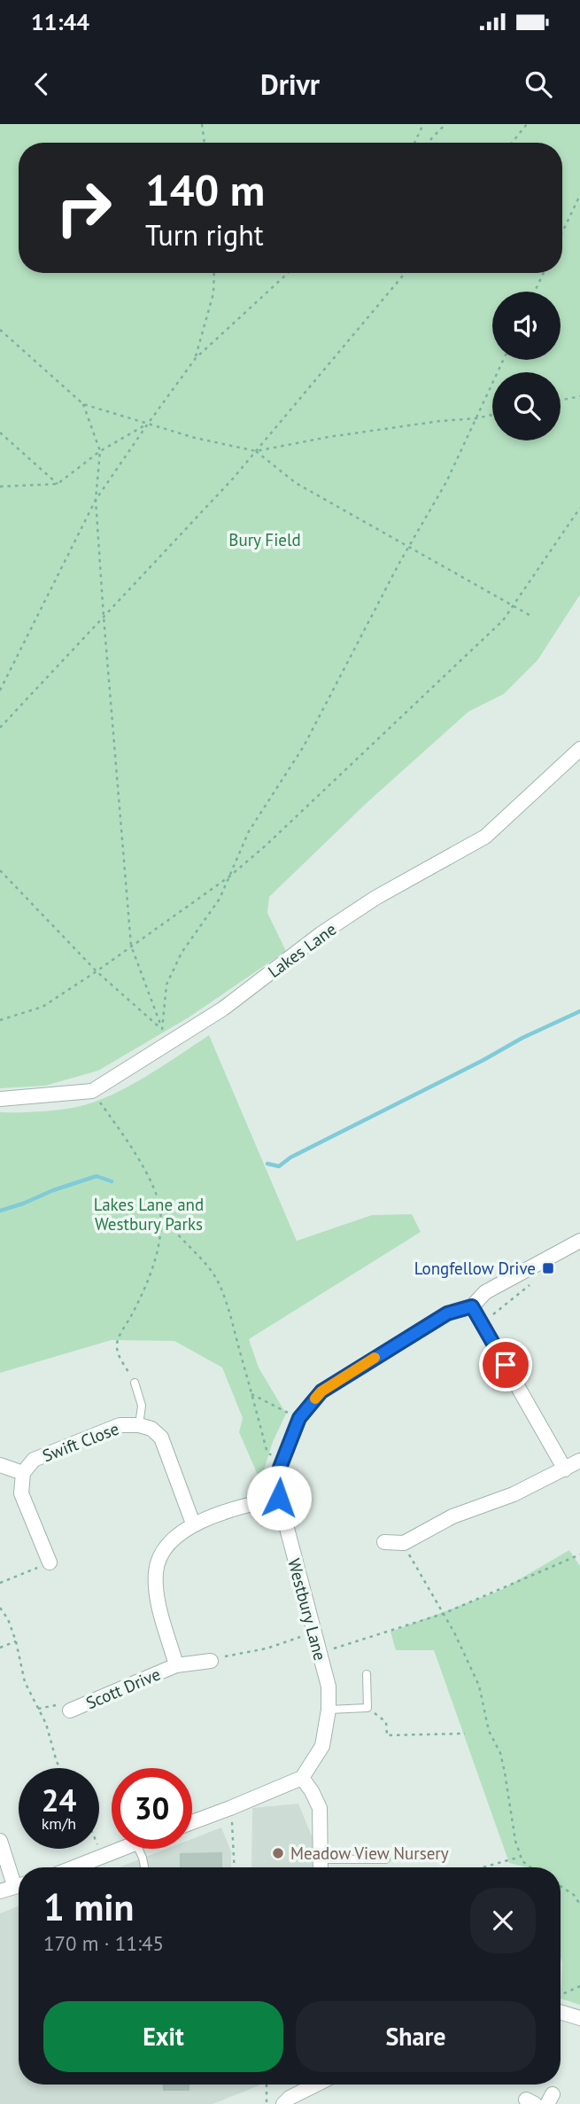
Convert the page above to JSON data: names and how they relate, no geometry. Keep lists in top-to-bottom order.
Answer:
{
  "streets": {
    "street": [
      "Lakes Lane",
      "Swift Close",
      "Westbury Lane",
      "Scott Drive"
    ]
  },
  "crossings": [
    ["Swift Close", "Scott Drive"],
    ["Westbury Lane", "Scott Drive"]
  ],
  "parks": ["Bury Field", "Lakes Lane and Westbury Parks"],
  "places": {
    "transit": ["Longfellow Drive"],
    "other": ["Meadow View Nursery"]
  },
  "page": {
    "status": "11:44",
    "header": "Drivr",
    "turn": ["140 m", "Turn right"],
    "speed": "24 km/h",
    "limit": "30",
    "heading": ["1 min", "170 m · 11:45"],
    "buttons": ["Exit", "Share"]
  }
}
